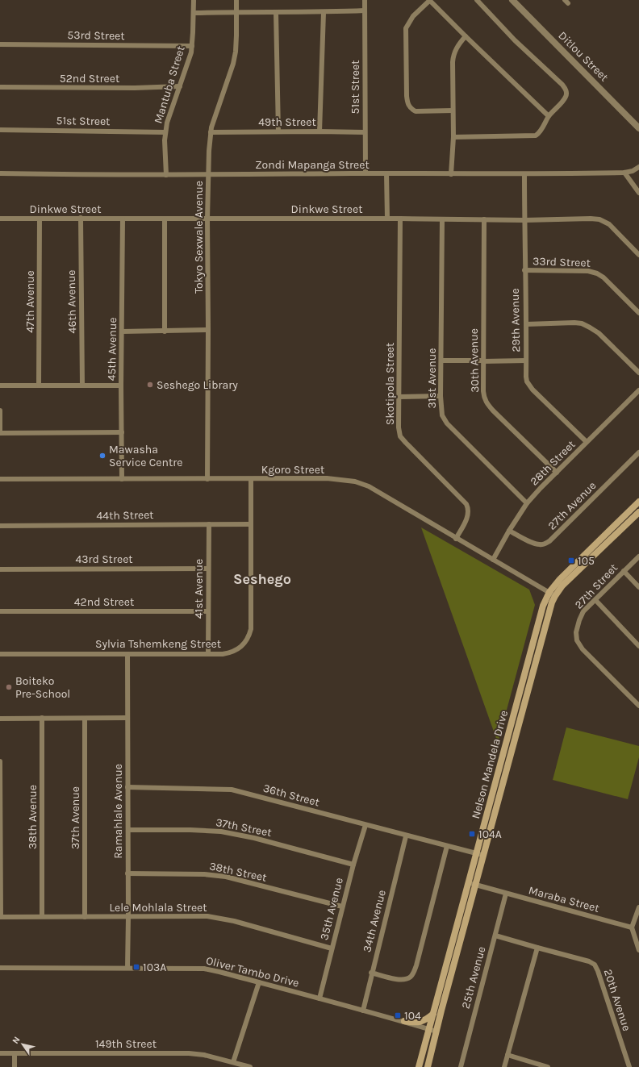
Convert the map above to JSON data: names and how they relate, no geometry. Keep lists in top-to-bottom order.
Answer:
{
  "streets": {
    "main road": ["Nelson Mandela Drive"],
    "street": [
      "53rd Street",
      "Ditlou Street",
      "52nd Street",
      "Mantuba Street",
      "51st Street",
      "49th Street",
      "Zondi Mapanga Street",
      "Dinkwe Street",
      "Tokyo Sexwale Avenue",
      "33rd Street",
      "47th Avenue",
      "46th Avenue",
      "29th Avenue",
      "45th Avenue",
      "30th Avenue",
      "31st Avenue",
      "Skotipola Street",
      "28th Street",
      "Kgoro Street",
      "27th Avenue",
      "44th Street",
      "43rd Street",
      "27th Street",
      "41st Avenue",
      "42nd Street",
      "Sylvia Tshemkeng Street",
      "36th Street",
      "Ramahlale Avenue",
      "38th Avenue",
      "37th Avenue",
      "37th Street",
      "38th Street",
      "Maraba Street",
      "Lele Mohlala Street",
      "35th Avenue",
      "34th Avenue",
      "Oliver Tambo Drive",
      "25th Avenue",
      "20th Avenue",
      "149th Street"
    ]
  },
  "crossings": [
    ["53rd Street", "Mantuba Street"],
    ["52nd Street", "Mantuba Street"],
    ["Mantuba Street", "51st Street"],
    ["Mantuba Street", "Zondi Mapanga Street"],
    ["51st Street", "49th Street"],
    ["51st Street", "Zondi Mapanga Street"],
    ["49th Street", "Tokyo Sexwale Avenue"],
    ["Zondi Mapanga Street", "Tokyo Sexwale Avenue"],
    ["Zondi Mapanga Street", "29th Avenue"],
    ["Dinkwe Street", "Tokyo Sexwale Avenue"],
    ["Dinkwe Street", "47th Avenue"],
    ["Dinkwe Street", "46th Avenue"],
    ["Dinkwe Street", "29th Avenue"],
    ["Dinkwe Street", "45th Avenue"],
    ["Dinkwe Street", "30th Avenue"],
    ["Dinkwe Street", "31st Avenue"],
    ["Dinkwe Street", "Skotipola Street"],
    ["Tokyo Sexwale Avenue", "Kgoro Street"],
    ["33rd Street", "29th Avenue"],
    ["29th Avenue", "28th Street"],
    ["45th Avenue", "Kgoro Street"],
    ["30th Avenue", "28th Street"],
    ["31st Avenue", "28th Street"],
    ["Skotipola Street", "Kgoro Street"],
    ["28th Street", "Kgoro Street"],
    ["28th Street", "27th Avenue"],
    ["Kgoro Street", "Sylvia Tshemkeng Street"],
    ["Kgoro Street", "Nelson Mandela Drive"],
    ["44th Street", "41st Avenue"],
    ["44th Street", "Sylvia Tshemkeng Street"],
    ["43rd Street", "41st Avenue"],
    ["41st Avenue", "42nd Street"],
    ["41st Avenue", "Sylvia Tshemkeng Street"],
    ["Sylvia Tshemkeng Street", "Ramahlale Avenue"],
    ["Nelson Mandela Drive", "36th Street"],
    ["Nelson Mandela Drive", "Maraba Street"],
    ["Nelson Mandela Drive", "Oliver Tambo Drive"],
    ["36th Street", "Ramahlale Avenue"],
    ["36th Street", "35th Avenue"],
    ["36th Street", "34th Avenue"],
    ["Ramahlale Avenue", "37th Street"],
    ["Ramahlale Avenue", "38th Street"],
    ["Ramahlale Avenue", "Lele Mohlala Street"],
    ["Ramahlale Avenue", "Oliver Tambo Drive"],
    ["38th Avenue", "Lele Mohlala Street"],
    ["37th Avenue", "Lele Mohlala Street"],
    ["37th Street", "35th Avenue"],
    ["38th Street", "35th Avenue"],
    ["Maraba Street", "25th Avenue"],
    ["Lele Mohlala Street", "35th Avenue"],
    ["35th Avenue", "Oliver Tambo Drive"],
    ["34th Avenue", "Oliver Tambo Drive"],
    ["25th Avenue", "20th Avenue"]
  ],
  "districts": ["Seshego"],
  "places": {
    "other": ["Seshego Library", "Mawasha Service Centre", "Boiteko Pre-School"],
    "transit": [
      "105",
      "104A",
      "103A",
      "104"
    ]
  },
  "north": "top left"
}
